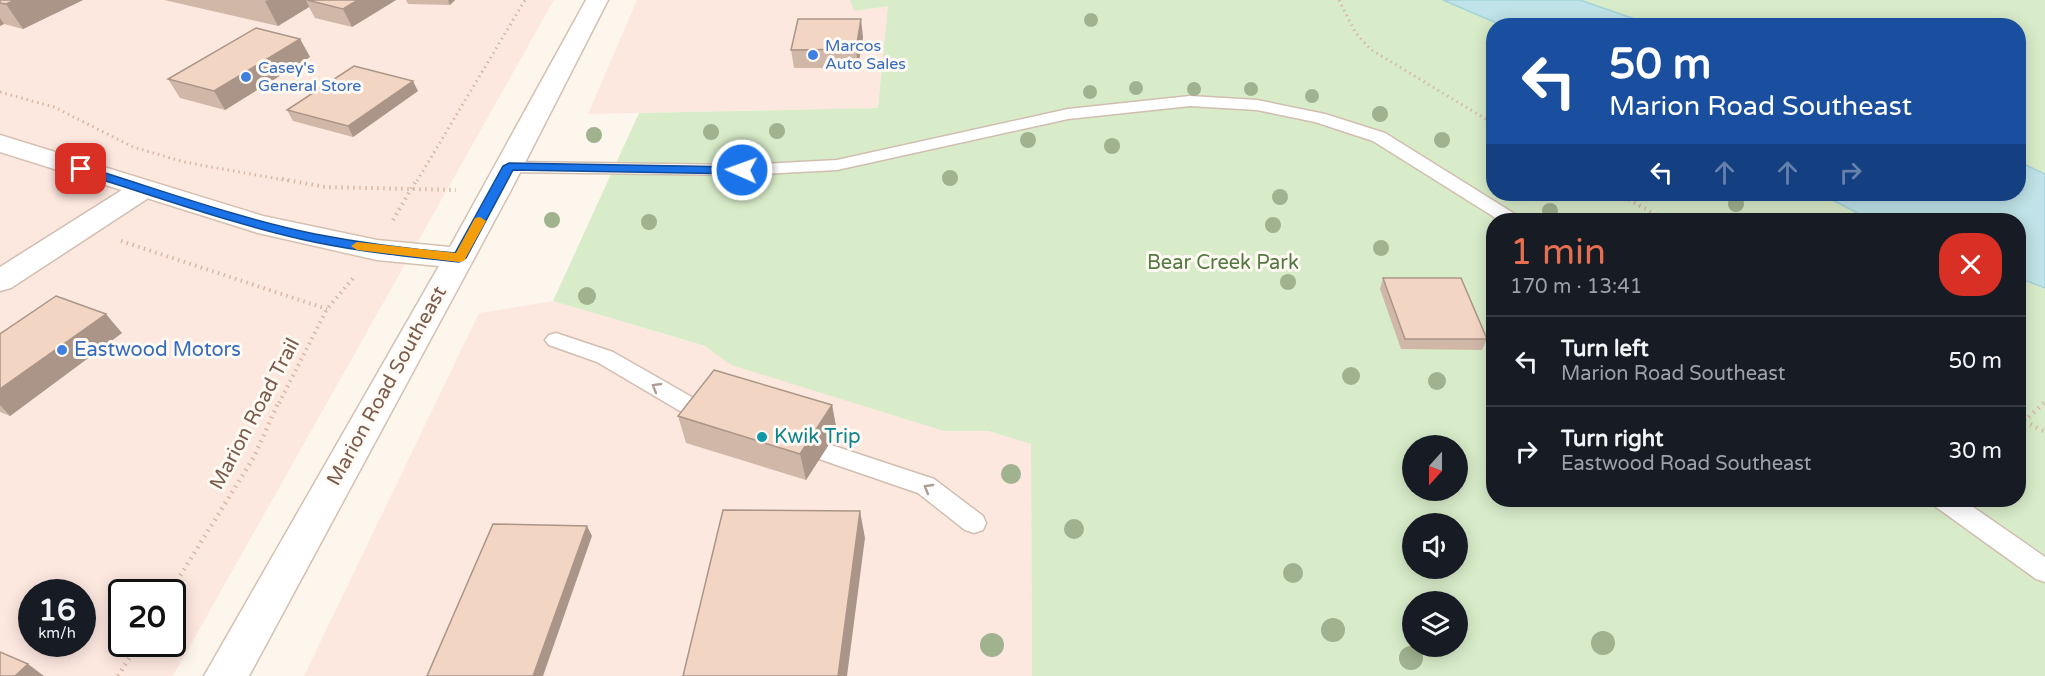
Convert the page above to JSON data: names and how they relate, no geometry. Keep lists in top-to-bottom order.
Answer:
{
  "streets": {
    "main road": ["Marion Road Southeast"],
    "path": ["Marion Road Trail"]
  },
  "parks": ["Bear Creek Park"],
  "places": [
    "Marcos Auto Sales",
    "Casey's General Store",
    "Eastwood Motors",
    "Kwik Trip"
  ],
  "north": "bottom",
  "page": {
    "turn": ["50 m", "Marion Road Southeast"],
    "heading": ["1 min", "170 m · 13:41"],
    "list": [
      {
        "name": "Turn left",
        "note": "Marion Road Southeast",
        "value": "50 m"
      },
      {
        "name": "Turn right",
        "note": "Eastwood Road Southeast",
        "value": "30 m"
      }
    ],
    "speed": "16 km/h",
    "limit": "20"
  }
}
